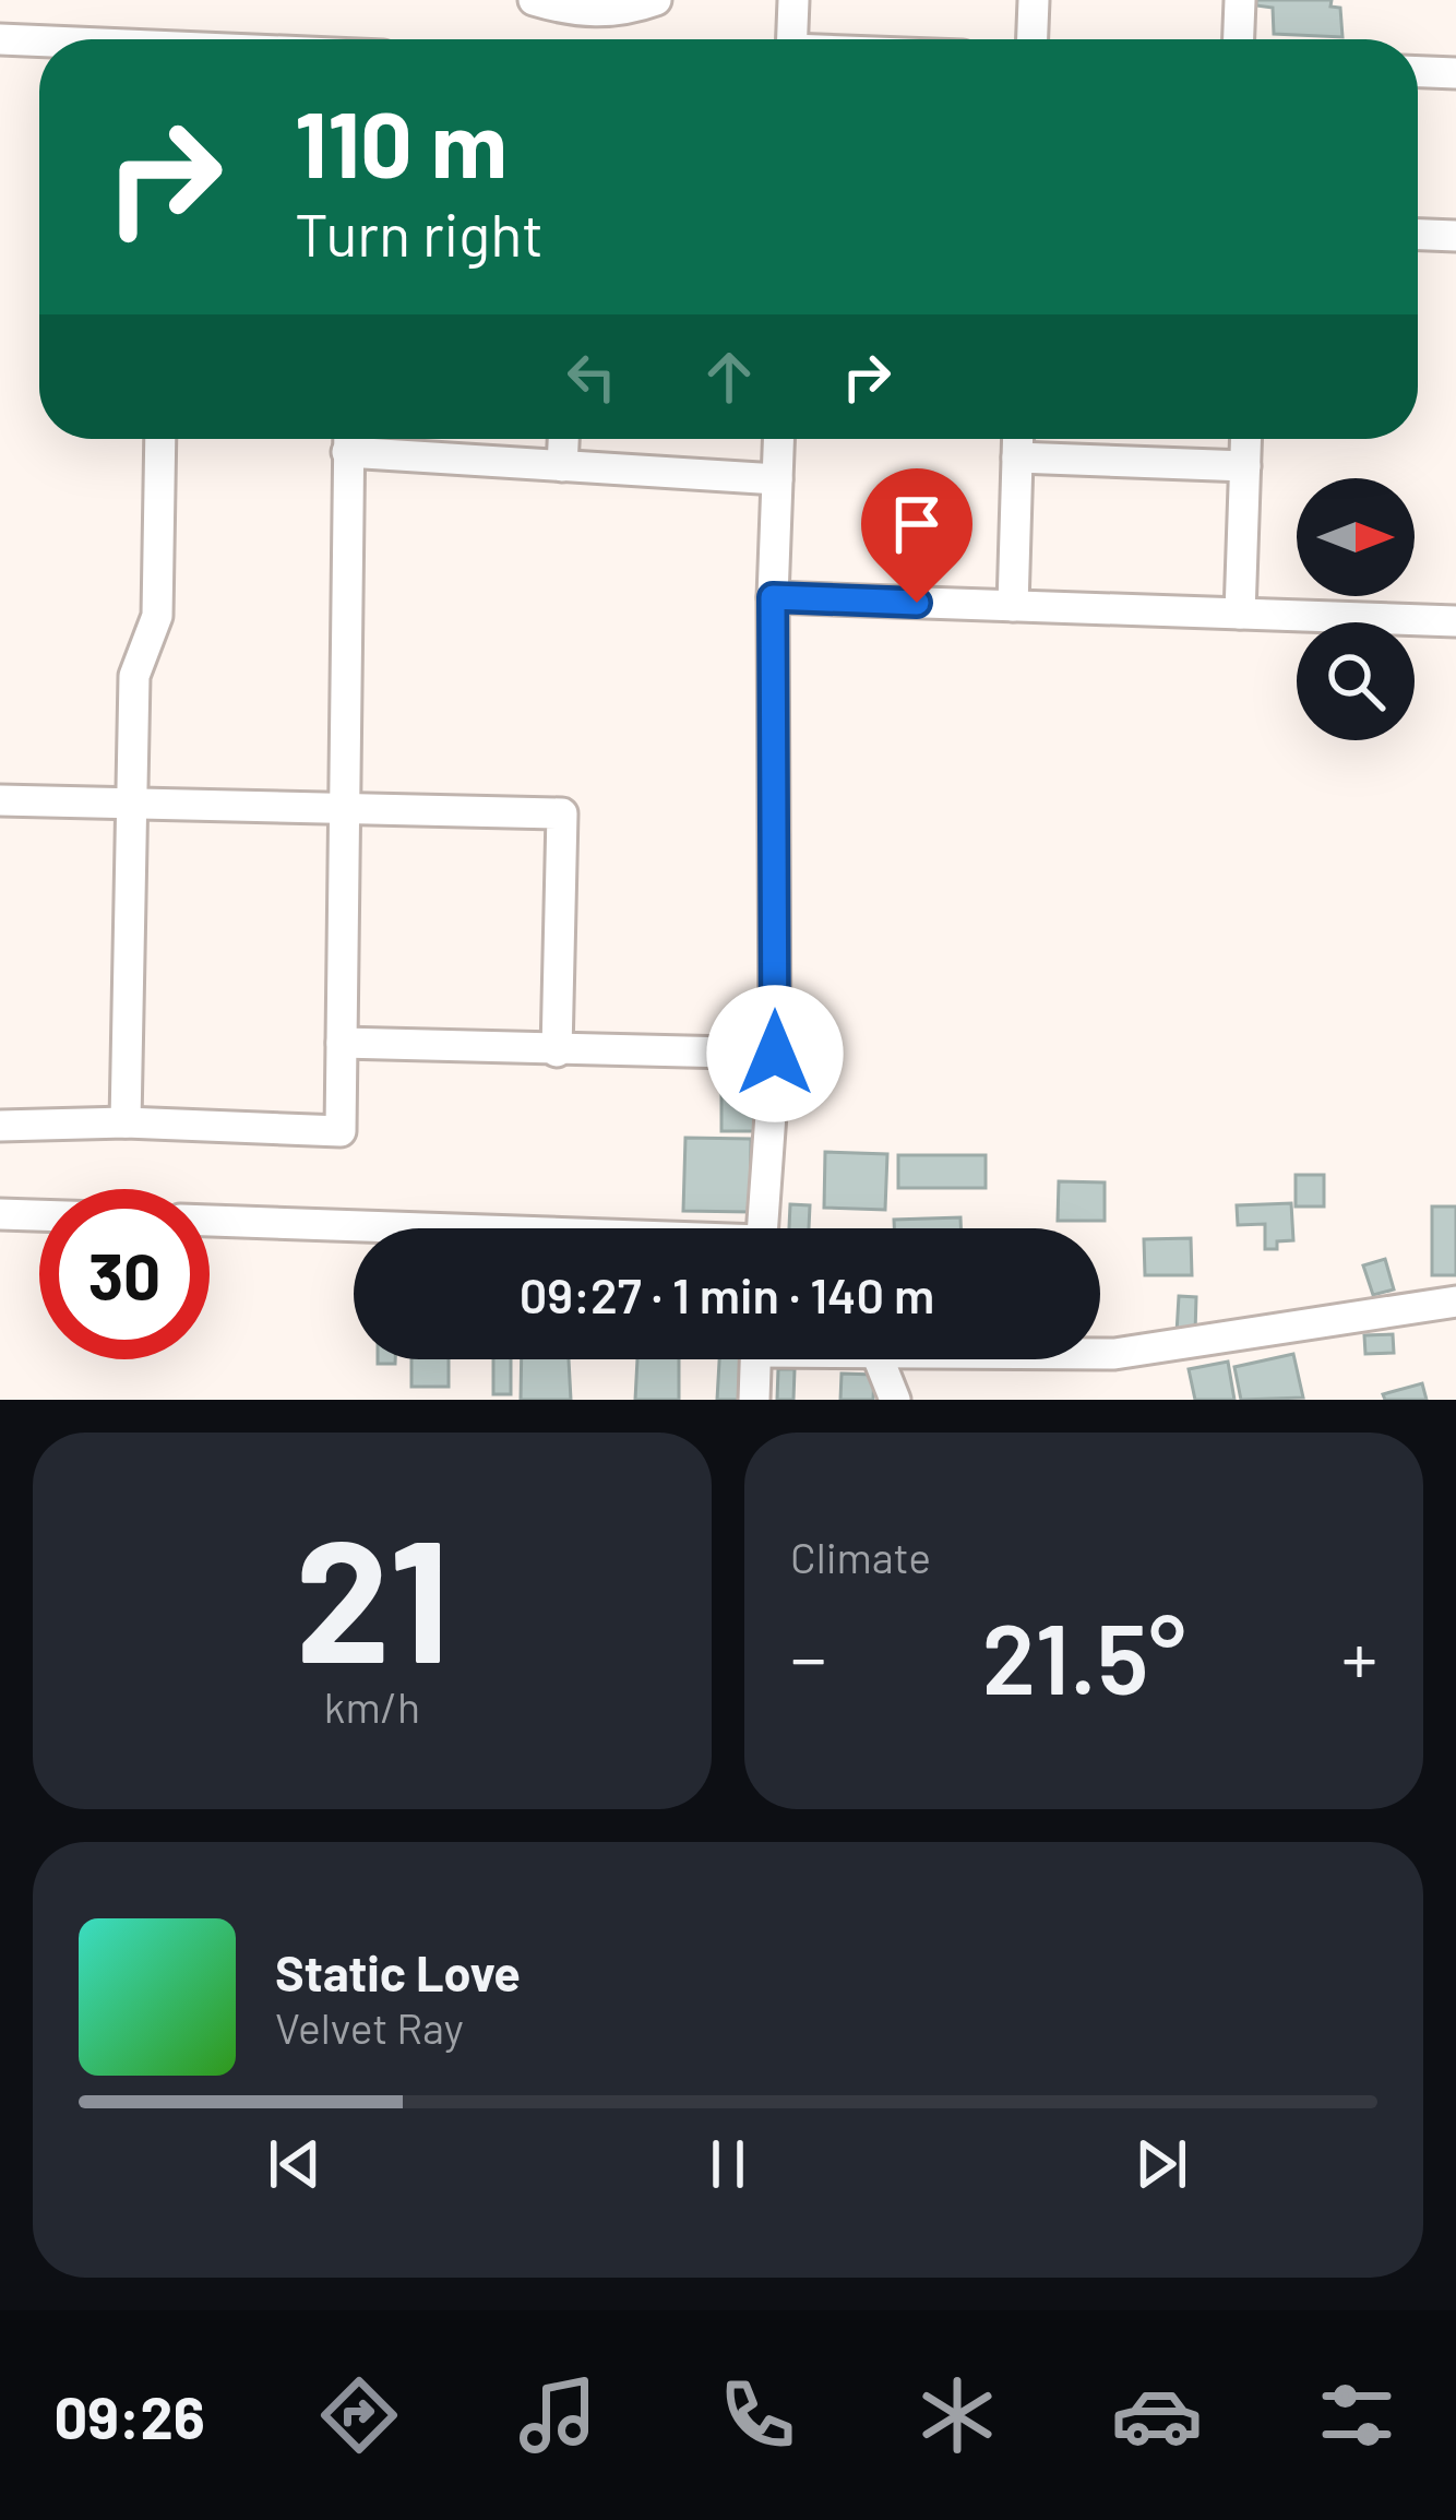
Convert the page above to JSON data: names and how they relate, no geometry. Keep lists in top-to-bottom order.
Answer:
{
  "north": "right",
  "page": {
    "turn": ["110 m", "Turn right"],
    "limit": "30",
    "trip": "09:27 · 1 min · 140 m",
    "tile": [
      ["21", "km/h"],
      "Climate"
    ],
    "heat": ["−", "21.5°", "+"],
    "song": ["Static Love", "Velvet Ray"],
    "tabs": "09:26"
  }
}
